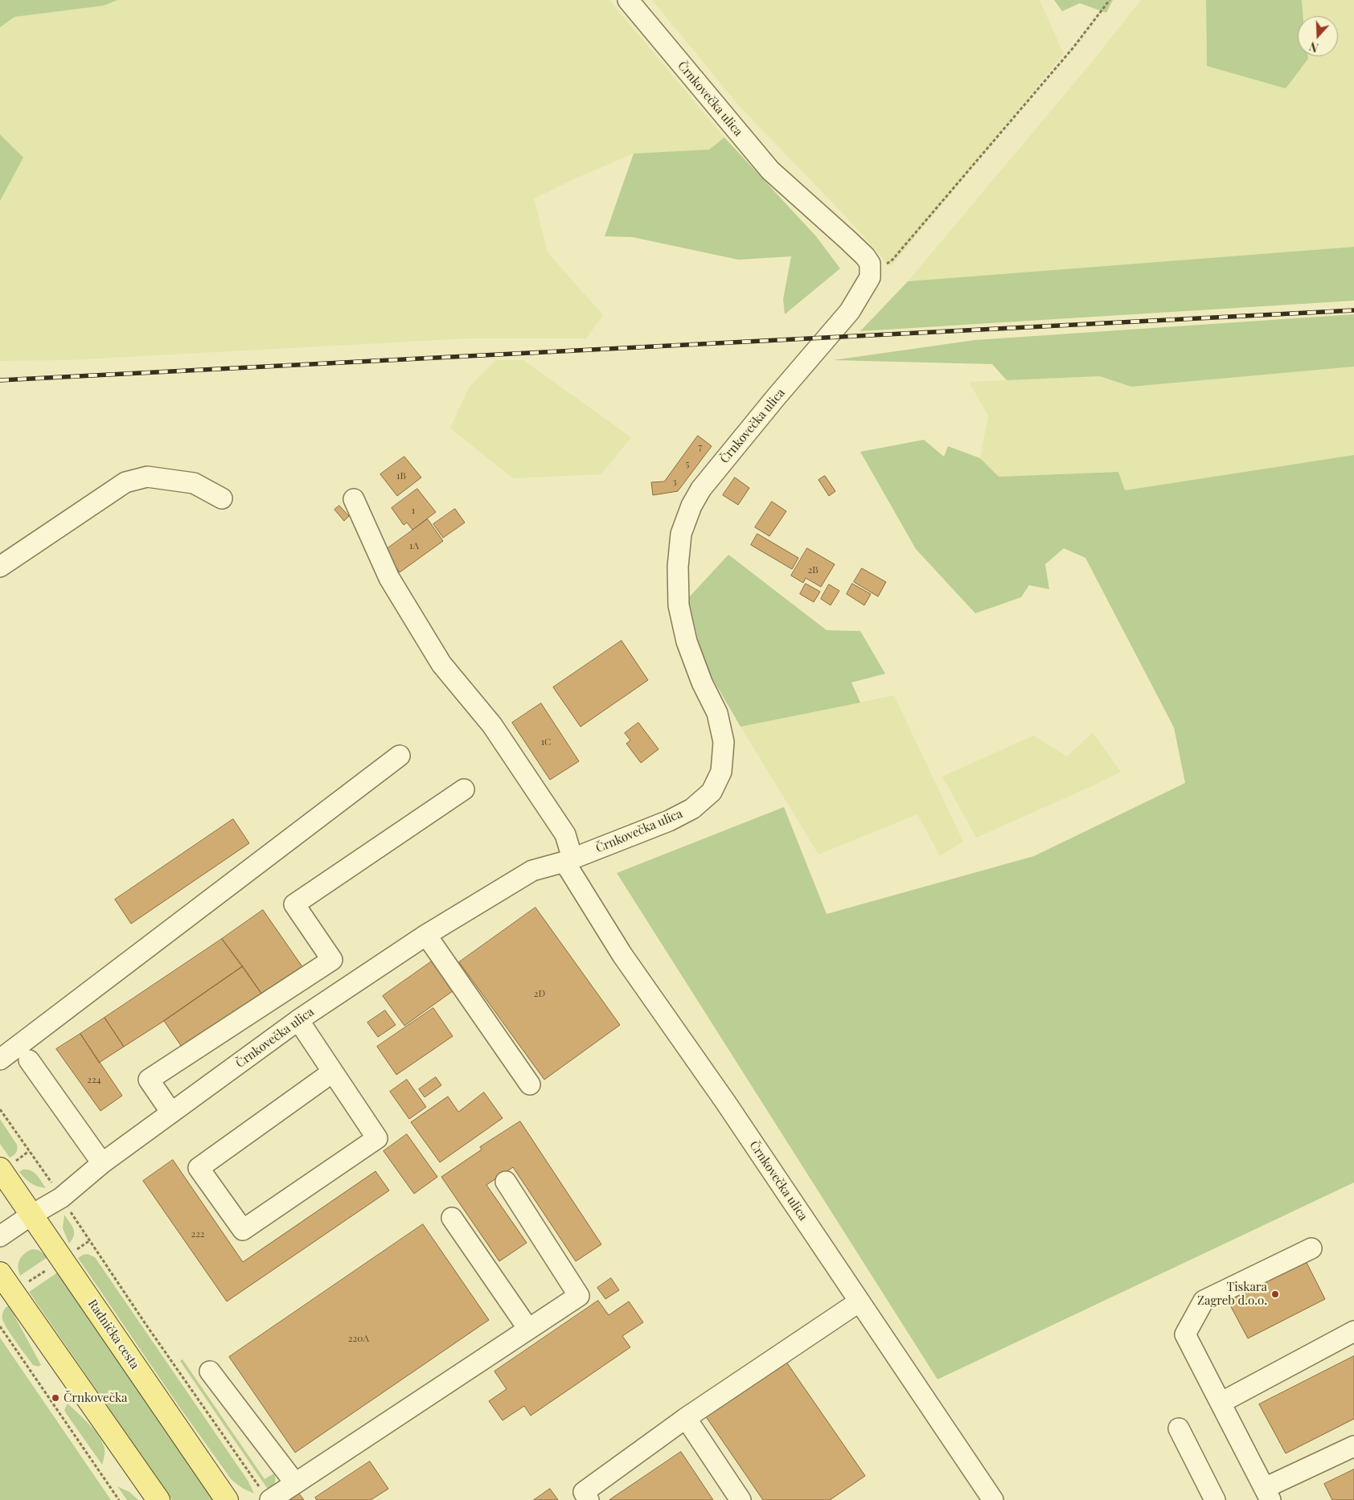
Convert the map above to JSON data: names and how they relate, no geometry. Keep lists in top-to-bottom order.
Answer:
{
  "streets": {
    "main road": ["Radnička cesta"],
    "street": ["Črnkovečka ulica"]
  },
  "crossings": [
    ["Črnkovečka ulica", "Radnička cesta"]
  ],
  "places": ["Tiskara Zagreb d.o.o.", "Črnkovečka"],
  "house_numbers": [
    "7",
    "5",
    "1B",
    "3",
    "1",
    "1A",
    "2B",
    "1C",
    "2D",
    "224",
    "222",
    "220A"
  ],
  "north": "bottom"
}
